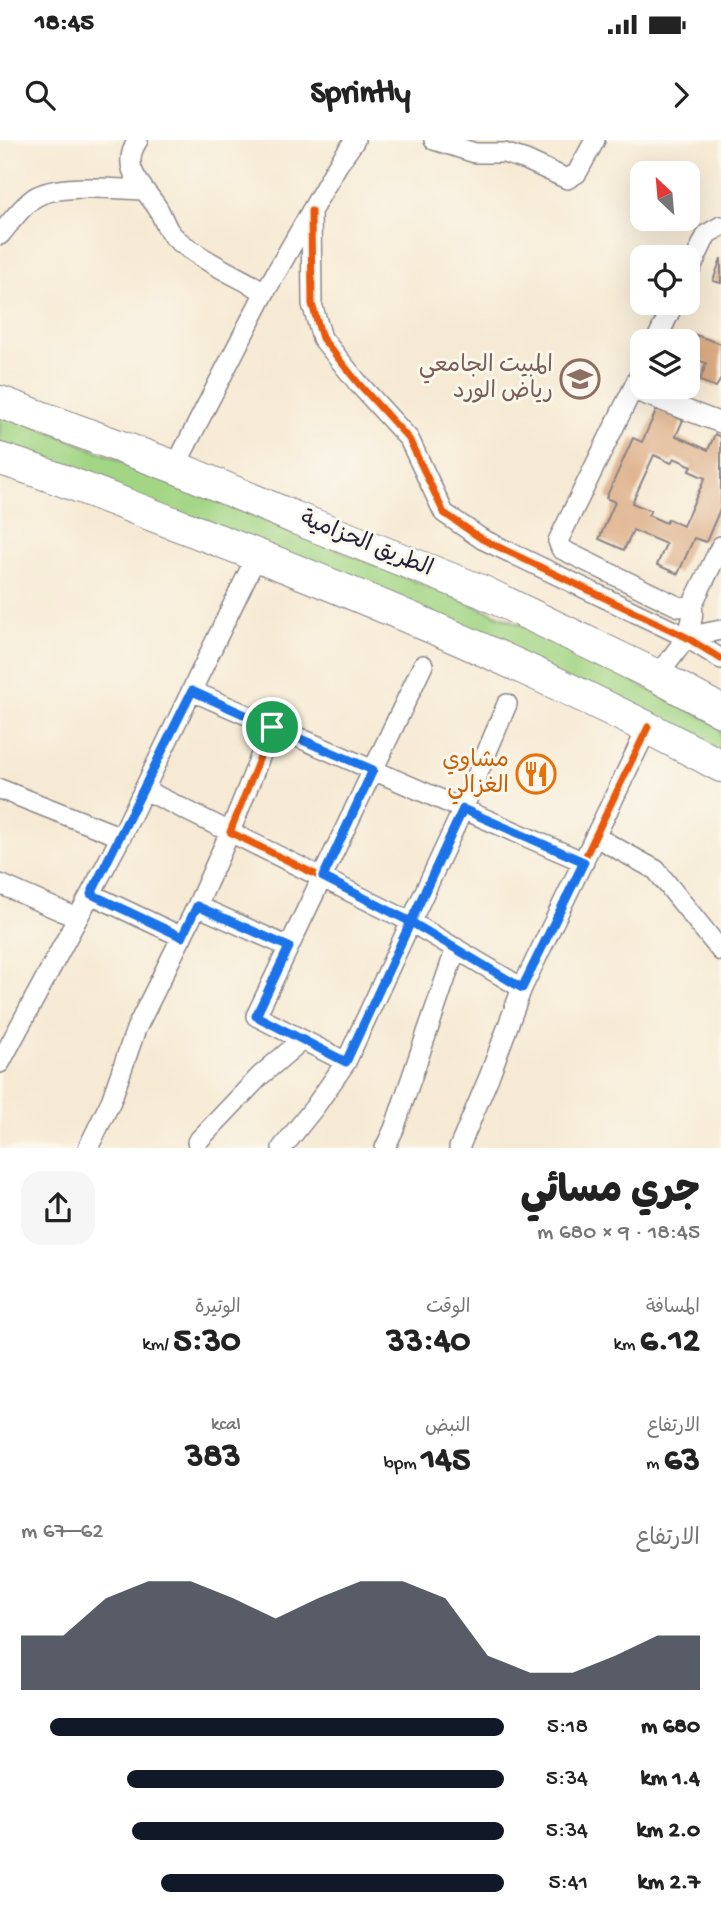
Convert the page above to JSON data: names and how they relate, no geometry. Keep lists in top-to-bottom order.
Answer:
{
  "streets": {
    "highway": ["الطريق الحزامية"]
  },
  "places": {
    "school or university": ["المبيت الجامعي رياض الورد"],
    "restaurant": ["مشاوي الغزالي"]
  },
  "north": "top left",
  "page": {
    "status": "18:45",
    "header": "Sprintly",
    "heading": ["جري مسائي", "18:45 · 9 × 680 m"],
    "stats": [
      ["المسافة", "6.12 km"],
      ["الوقت", "33:40"],
      ["الوتيرة", "5:30 /km"],
      ["الارتفاع", "63 m"],
      ["النبض", "145 bpm"],
      ["kcal", "383"]
    ],
    "chart": ["الارتفاع", "62–67 m"],
    "list": [
      {
        "name": "680 m",
        "note": "5:18"
      },
      {
        "name": "1.4 km",
        "note": "5:34"
      },
      {
        "name": "2.0 km",
        "note": "5:34"
      },
      {
        "name": "2.7 km",
        "note": "5:41"
      }
    ]
  }
}
